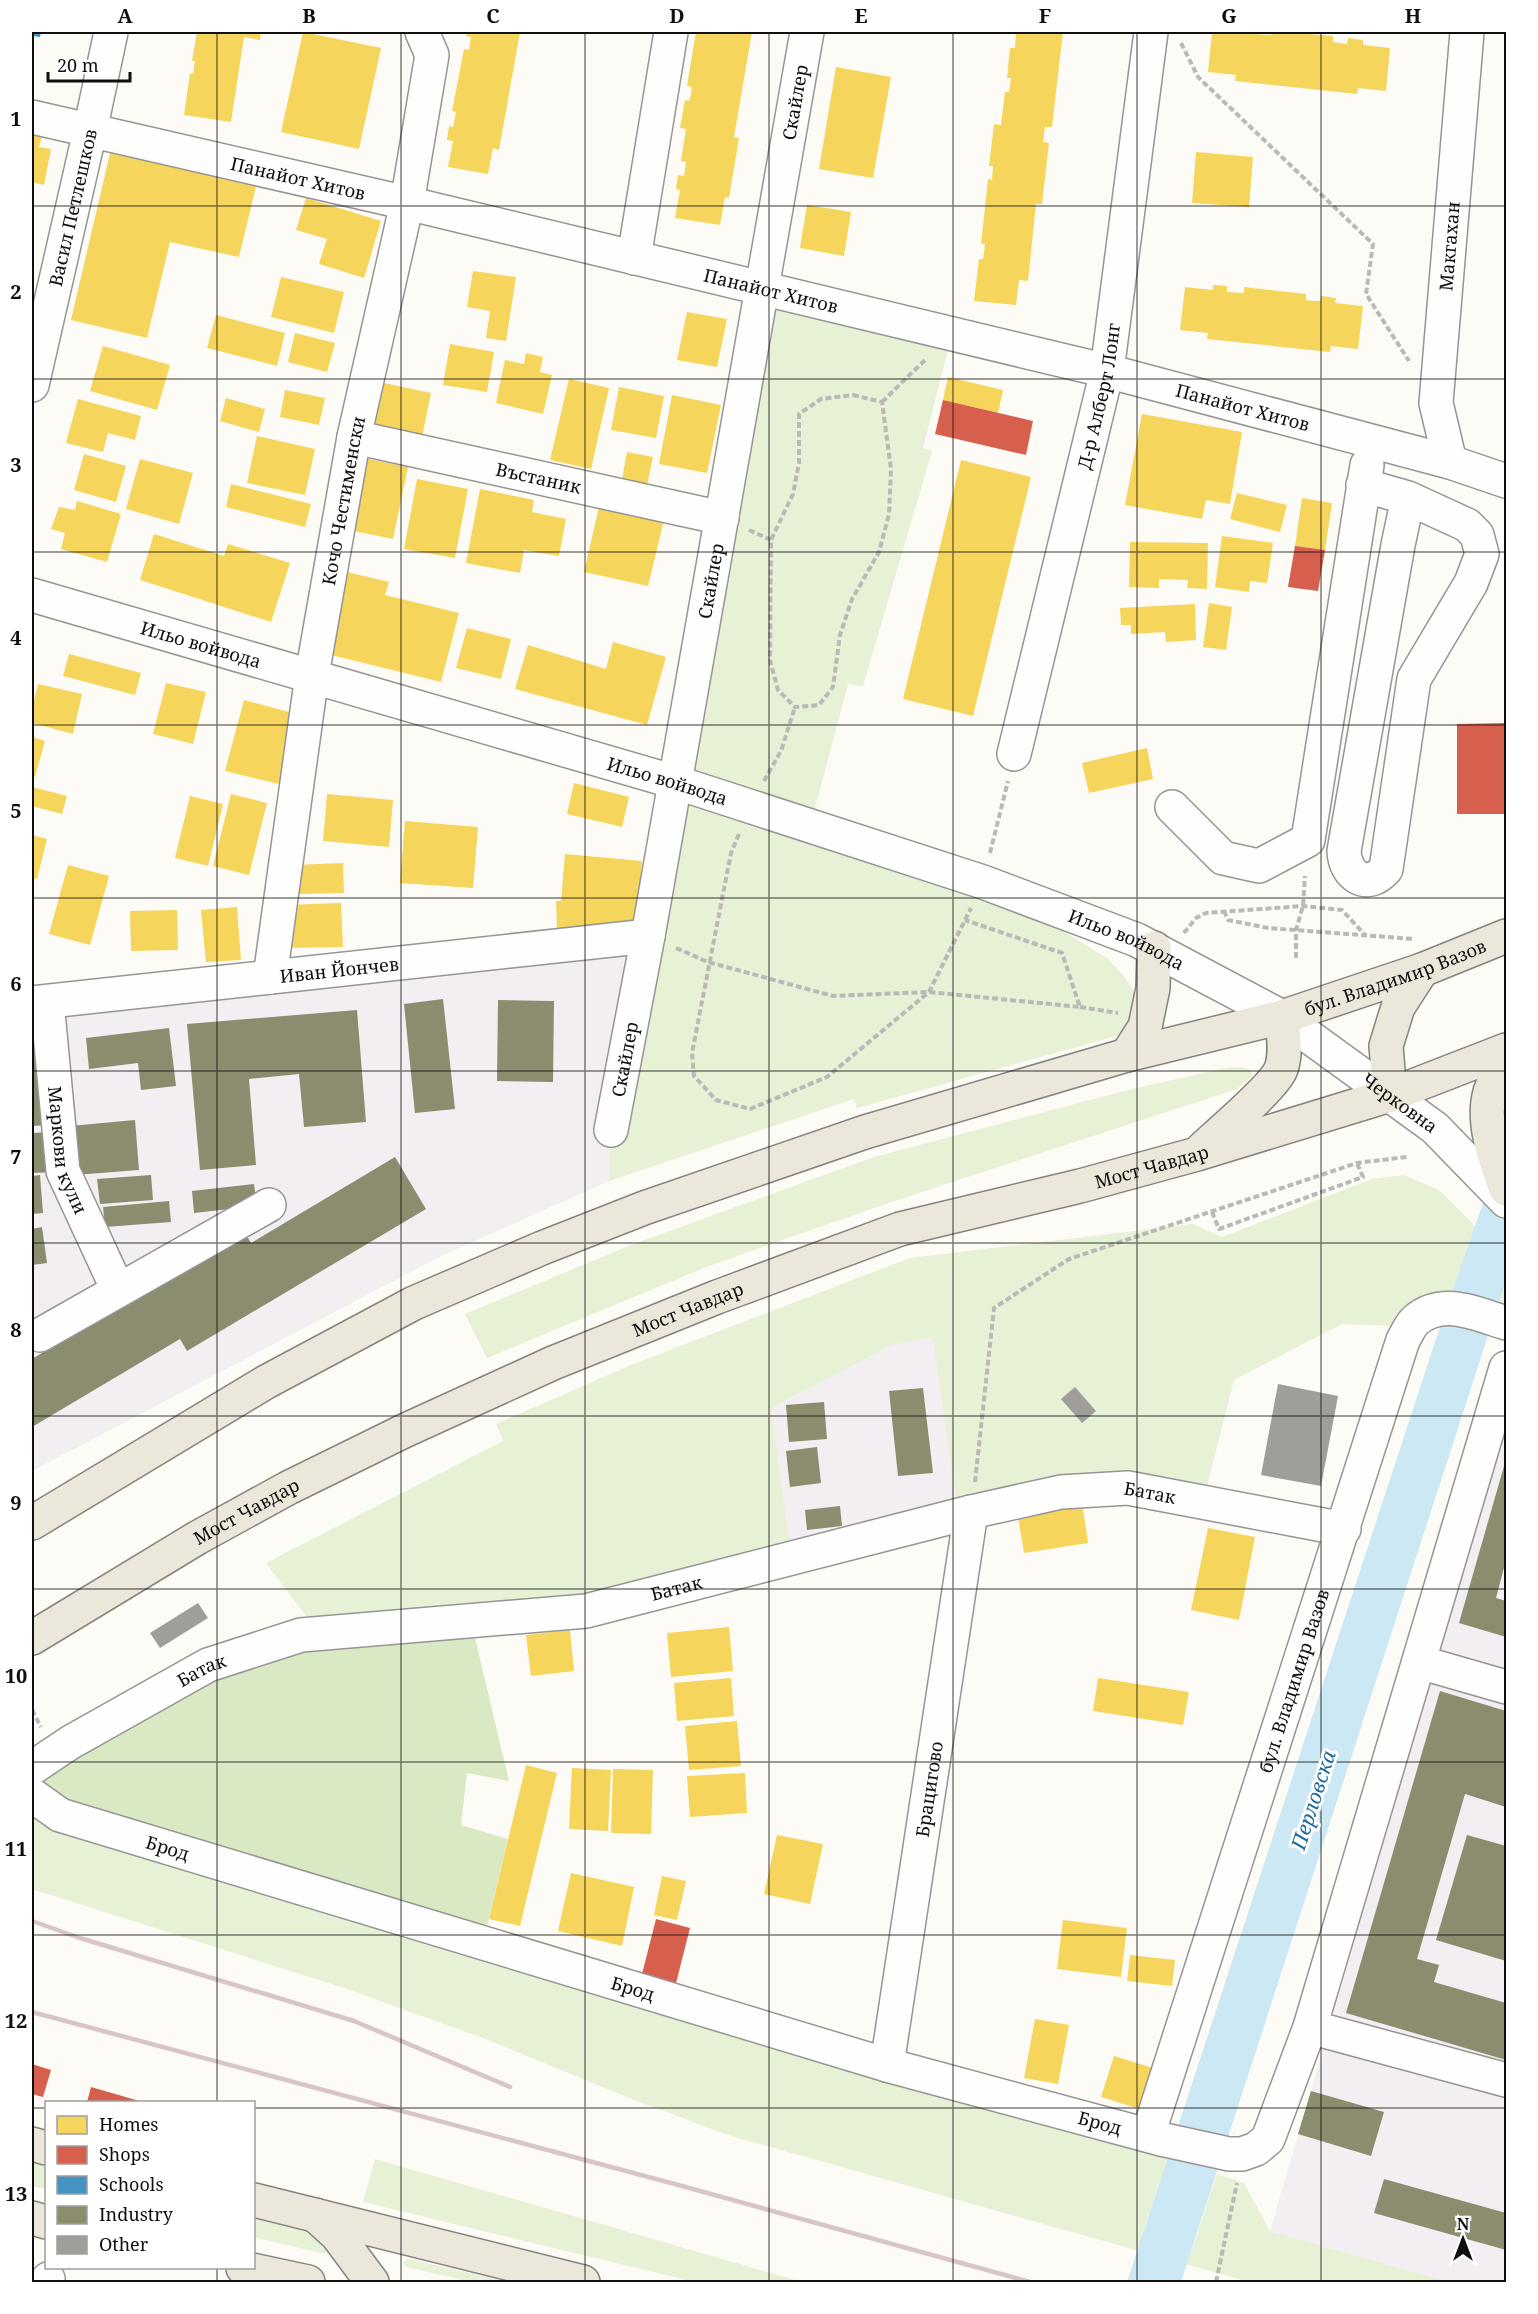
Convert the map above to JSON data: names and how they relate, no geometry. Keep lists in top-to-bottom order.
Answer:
{
  "streets": {
    "main road": ["бул. Владимир Вазов", "Мост Чавдар"],
    "street": [
      "Скайлер",
      "Панайот Хитов",
      "Васил Петлешков",
      "Макгахан",
      "Д-р Алберт Лонг",
      "Въстаник",
      "Кочо Честименски",
      "Ильо войвода",
      "Иван Йончев",
      "Черковна",
      "Маркови кули",
      "Батак",
      "Брацигово",
      "Брод"
    ]
  },
  "crossings": [
    ["Скайлер", "Панайот Хитов"],
    ["Скайлер", "Въстаник"],
    ["Скайлер", "Ильо войвода"],
    ["Скайлер", "Иван Йончев"],
    ["Панайот Хитов", "Васил Петлешков"],
    ["Панайот Хитов", "Макгахан"],
    ["Панайот Хитов", "Д-р Алберт Лонг"],
    ["Панайот Хитов", "Кочо Честименски"],
    ["Въстаник", "Кочо Честименски"],
    ["Кочо Честименски", "Ильо войвода"],
    ["Кочо Честименски", "Иван Йончев"],
    ["Ильо войвода", "бул. Владимир Вазов"],
    ["Ильо войвода", "Черковна"],
    ["Иван Йончев", "Маркови кули"],
    ["бул. Владимир Вазов", "Черковна"],
    ["бул. Владимир Вазов", "Батак"],
    ["бул. Владимир Вазов", "Брод"],
    ["Черковна", "Мост Чавдар"],
    ["Батак", "Брацигово"],
    ["Брацигово", "Брод"]
  ],
  "water": ["Перловска"],
  "legend": [
    "Homes",
    "Shops",
    "Schools",
    "Industry",
    "Other"
  ],
  "scale_bar": "20 m",
  "north": "top",
  "grid": {
    "columns": [
      "A",
      "B",
      "C",
      "D",
      "E",
      "F",
      "G",
      "H"
    ],
    "rows": [
      "1",
      "2",
      "3",
      "4",
      "5",
      "6",
      "7",
      "8",
      "9",
      "10",
      "11",
      "12",
      "13"
    ]
  }
}
